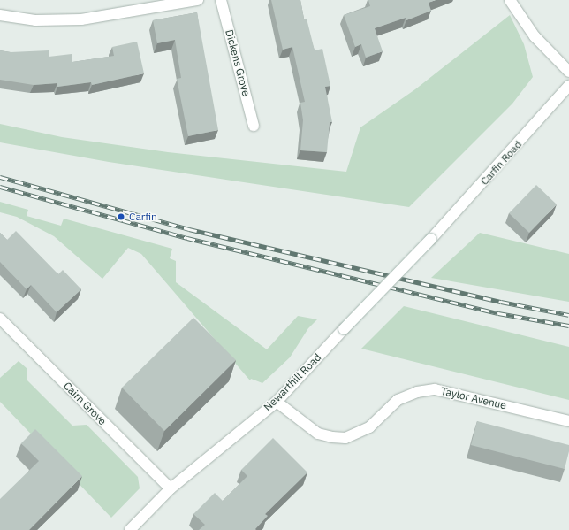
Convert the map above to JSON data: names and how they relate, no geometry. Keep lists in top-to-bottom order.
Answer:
{
  "streets": {
    "street": [
      "Dickens Grove",
      "Carfin Road",
      "Newarthill Road",
      "Taylor Avenue",
      "Cairn Grove"
    ]
  },
  "crossings": [
    ["Carfin Road", "Newarthill Road"],
    ["Newarthill Road", "Taylor Avenue"],
    ["Newarthill Road", "Cairn Grove"]
  ],
  "places": ["Carfin"]
}
